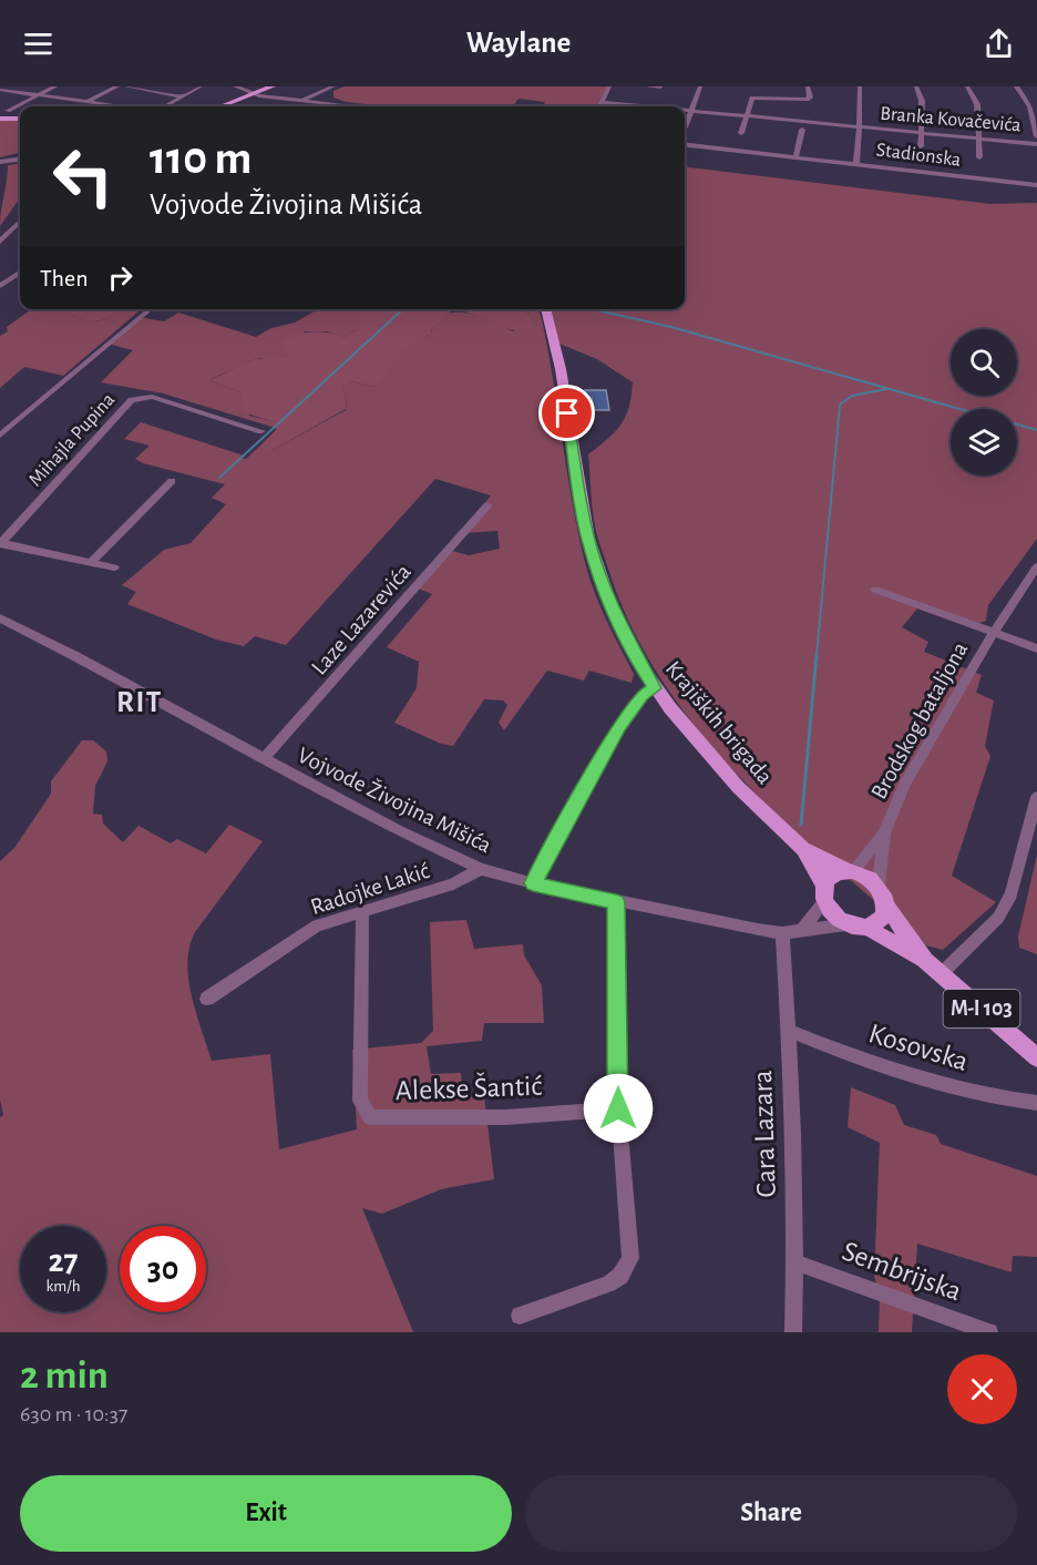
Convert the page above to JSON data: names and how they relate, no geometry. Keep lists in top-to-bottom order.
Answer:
{
  "streets": {
    "main road": ["Krajiških brigada", "M-I 103"],
    "street": [
      "Branka Kovačevića",
      "Stadionska",
      "Mihajla Pupina",
      "Laze Lazarevića",
      "Brodskog bataljona",
      "Vojvode Živojina Mišića",
      "Radojke Lakić",
      "Kosovska",
      "Alekse Šantić",
      "Cara Lazara",
      "Sembrijska"
    ]
  },
  "crossings": [
    ["Branka Kovačevića", "Stadionska"],
    ["Laze Lazarevića", "Vojvode Živojina Mišića"],
    ["Brodskog bataljona", "Krajiških brigada"],
    ["Brodskog bataljona", "Vojvode Živojina Mišića"],
    ["Brodskog bataljona", "M-I 103"],
    ["Krajiških brigada", "Vojvode Živojina Mišića"],
    ["Krajiških brigada", "M-I 103"],
    ["Vojvode Živojina Mišića", "Radojke Lakić"],
    ["Vojvode Živojina Mišića", "M-I 103"],
    ["Vojvode Živojina Mišića", "Cara Lazara"],
    ["Radojke Lakić", "Alekse Šantić"],
    ["Kosovska", "Cara Lazara"],
    ["Cara Lazara", "Sembrijska"]
  ],
  "districts": ["RIT"],
  "page": {
    "header": "Waylane",
    "turn": ["110 m", "Vojvode Živojina Mišića"],
    "then": "Then",
    "speed": "27 km/h",
    "limit": "30",
    "heading": ["2 min", "630 m · 10:37"],
    "buttons": ["Exit", "Share"]
  }
}
